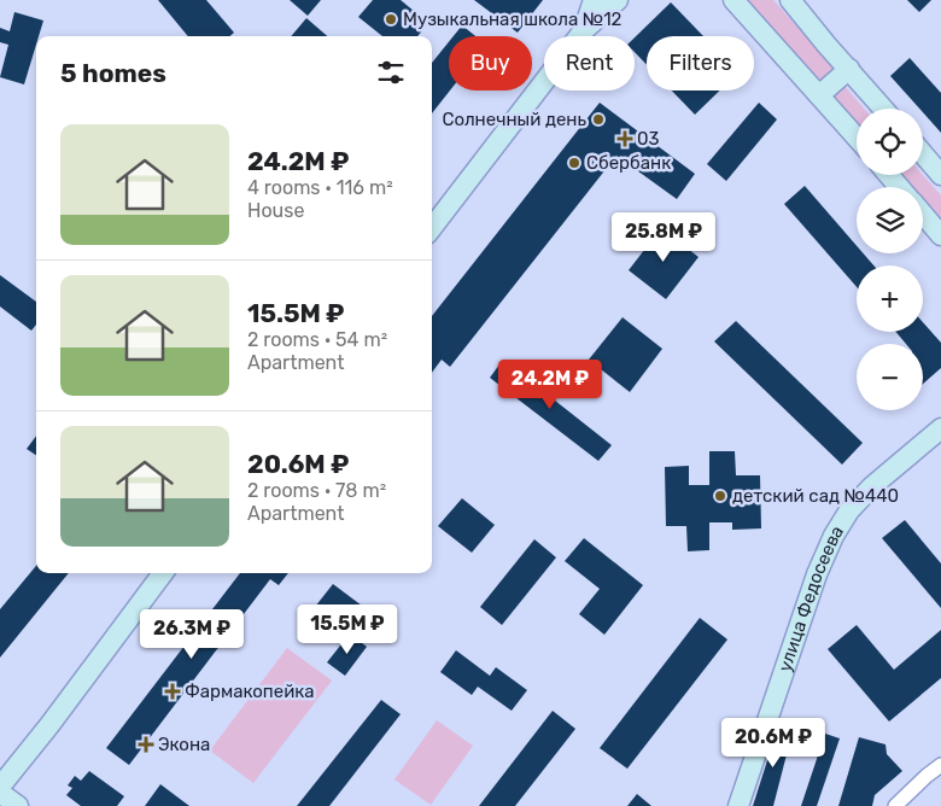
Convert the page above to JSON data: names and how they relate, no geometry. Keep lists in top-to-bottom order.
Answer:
{
  "streets": {
    "main road": ["улица Федосеева"]
  },
  "places": {
    "other": [
      "Музыкальная школа №12",
      "Солнечный день",
      "Сбербанк",
      "детский сад №440"
    ],
    "health": ["03", "Фармакопейка", "Экона"]
  },
  "page": {
    "chip": ["Buy", "Rent", "Filters"],
    "heading": "5 homes",
    "map_buttons": ["+", "−"],
    "list": [
      {
        "name": "24.2M ₽",
        "note": "4 rooms · 116 m² · House"
      },
      {
        "name": "15.5M ₽",
        "note": "2 rooms · 54 m² · Apartment"
      },
      {
        "name": "20.6M ₽",
        "note": "2 rooms · 78 m² · Apartment"
      }
    ],
    "price": [
      "25.8M ₽",
      "24.2M ₽",
      "15.5M ₽",
      "26.3M ₽",
      "20.6M ₽"
    ]
  }
}
